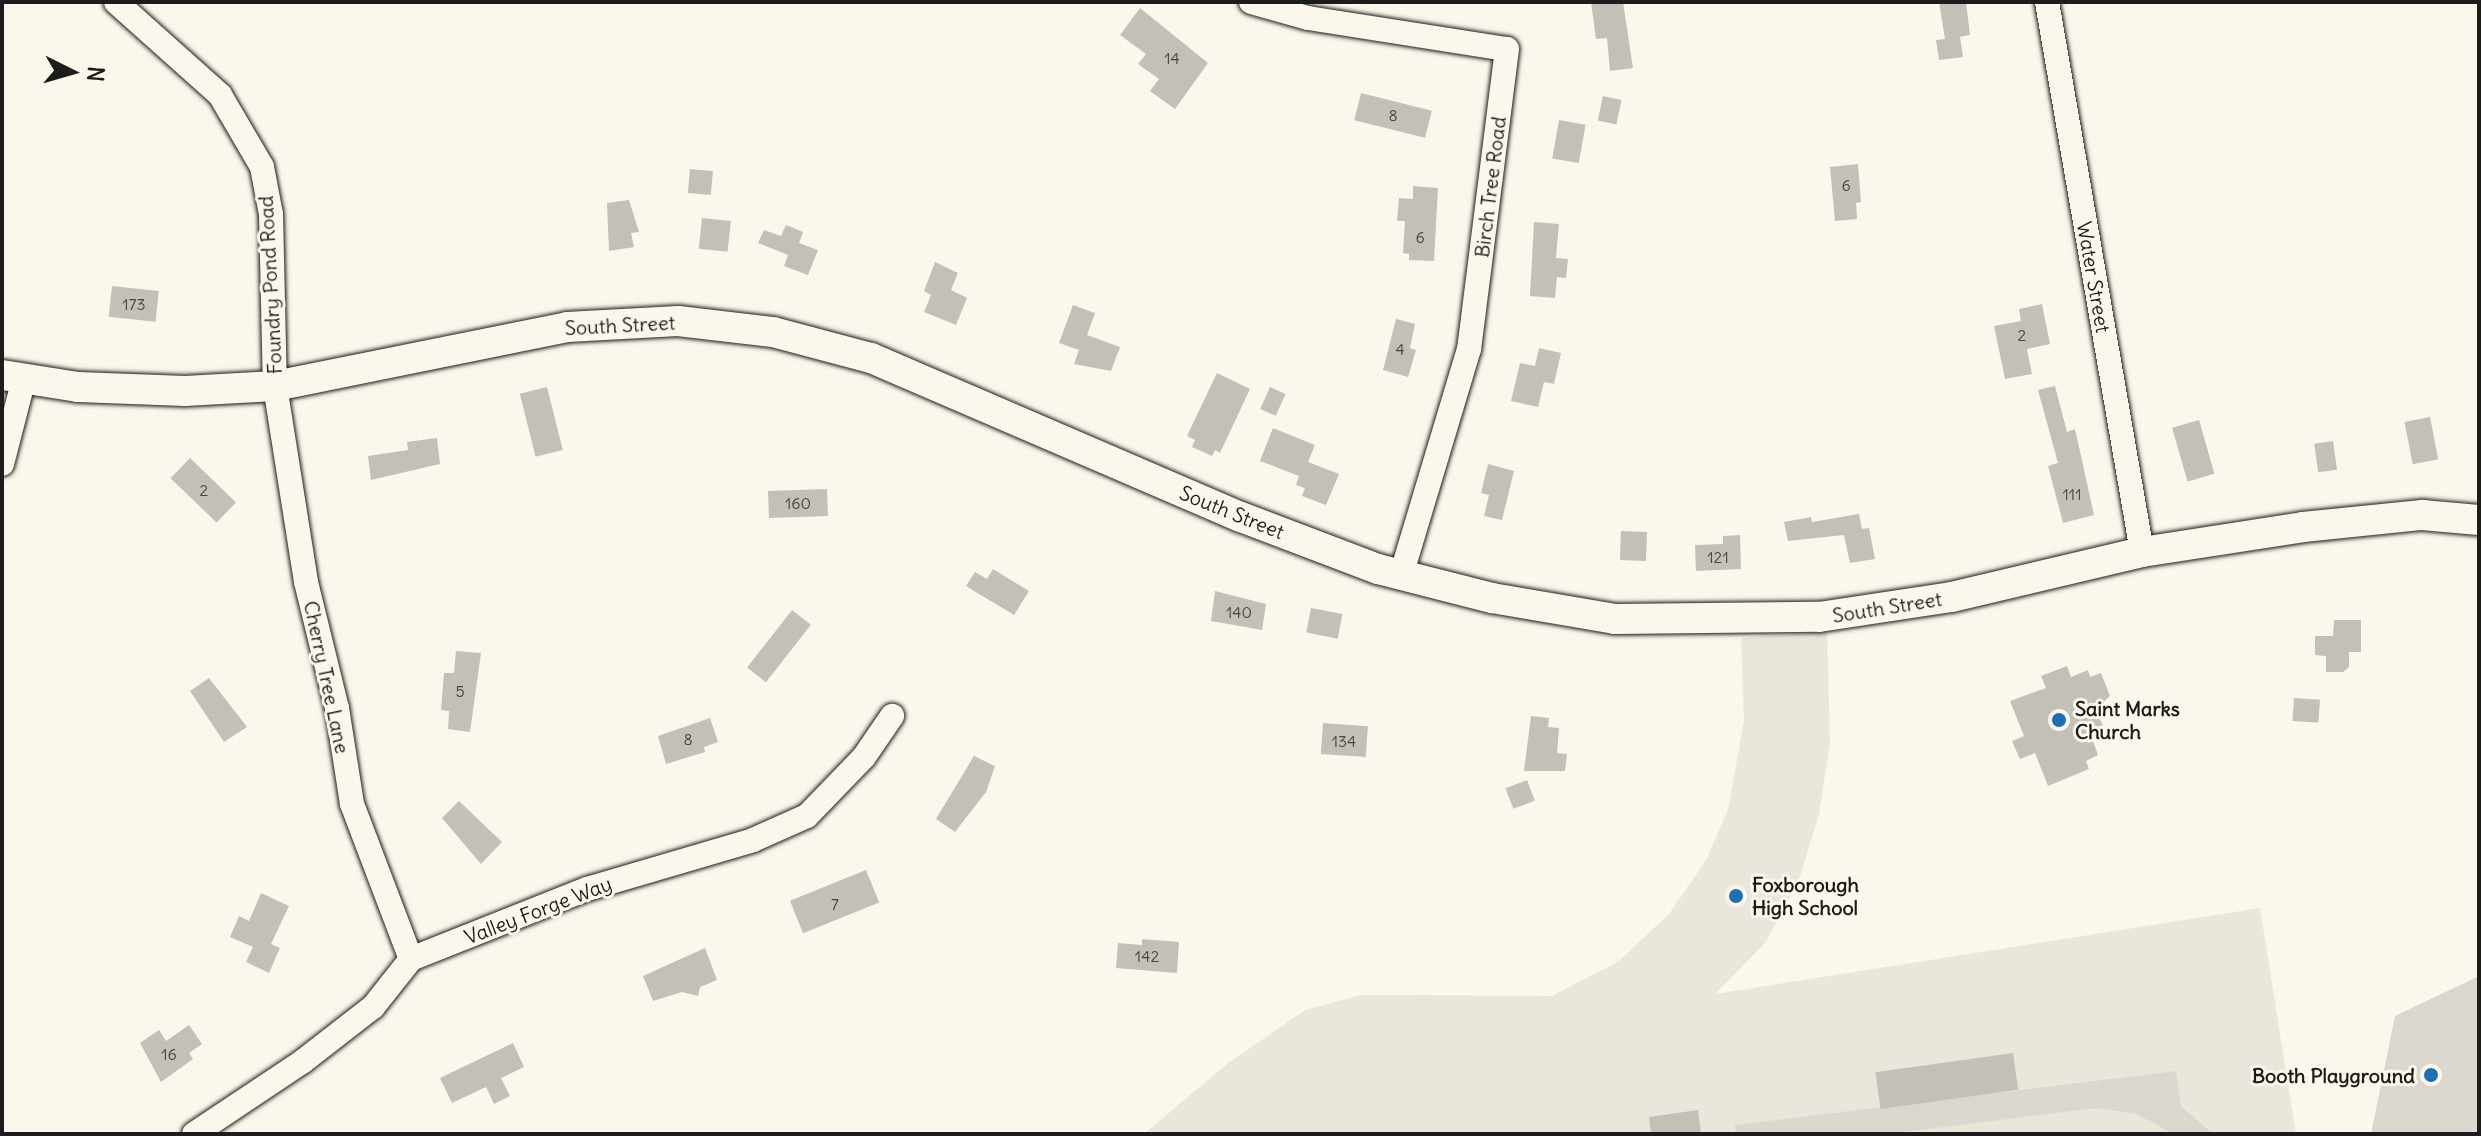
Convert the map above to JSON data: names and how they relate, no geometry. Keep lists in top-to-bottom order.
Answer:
{
  "streets": {
    "main road": ["South Street"],
    "street": [
      "Birch Tree Road",
      "Water Street",
      "Foundry Pond Road",
      "Cherry Tree Lane",
      "Valley Forge Way"
    ]
  },
  "crossings": [
    ["Birch Tree Road", "South Street"],
    ["Water Street", "South Street"],
    ["Foundry Pond Road", "South Street"],
    ["Foundry Pond Road", "Cherry Tree Lane"],
    ["South Street", "Cherry Tree Lane"],
    ["Cherry Tree Lane", "Valley Forge Way"]
  ],
  "places": ["Saint Marks Church", "Foxborough High School", "Booth Playground"],
  "house_numbers": [
    "14",
    "8",
    "6",
    "6",
    "173",
    "2",
    "4",
    "2",
    "111",
    "160",
    "121",
    "140",
    "5",
    "8",
    "134",
    "7",
    "142",
    "16"
  ],
  "north": "right"
}
